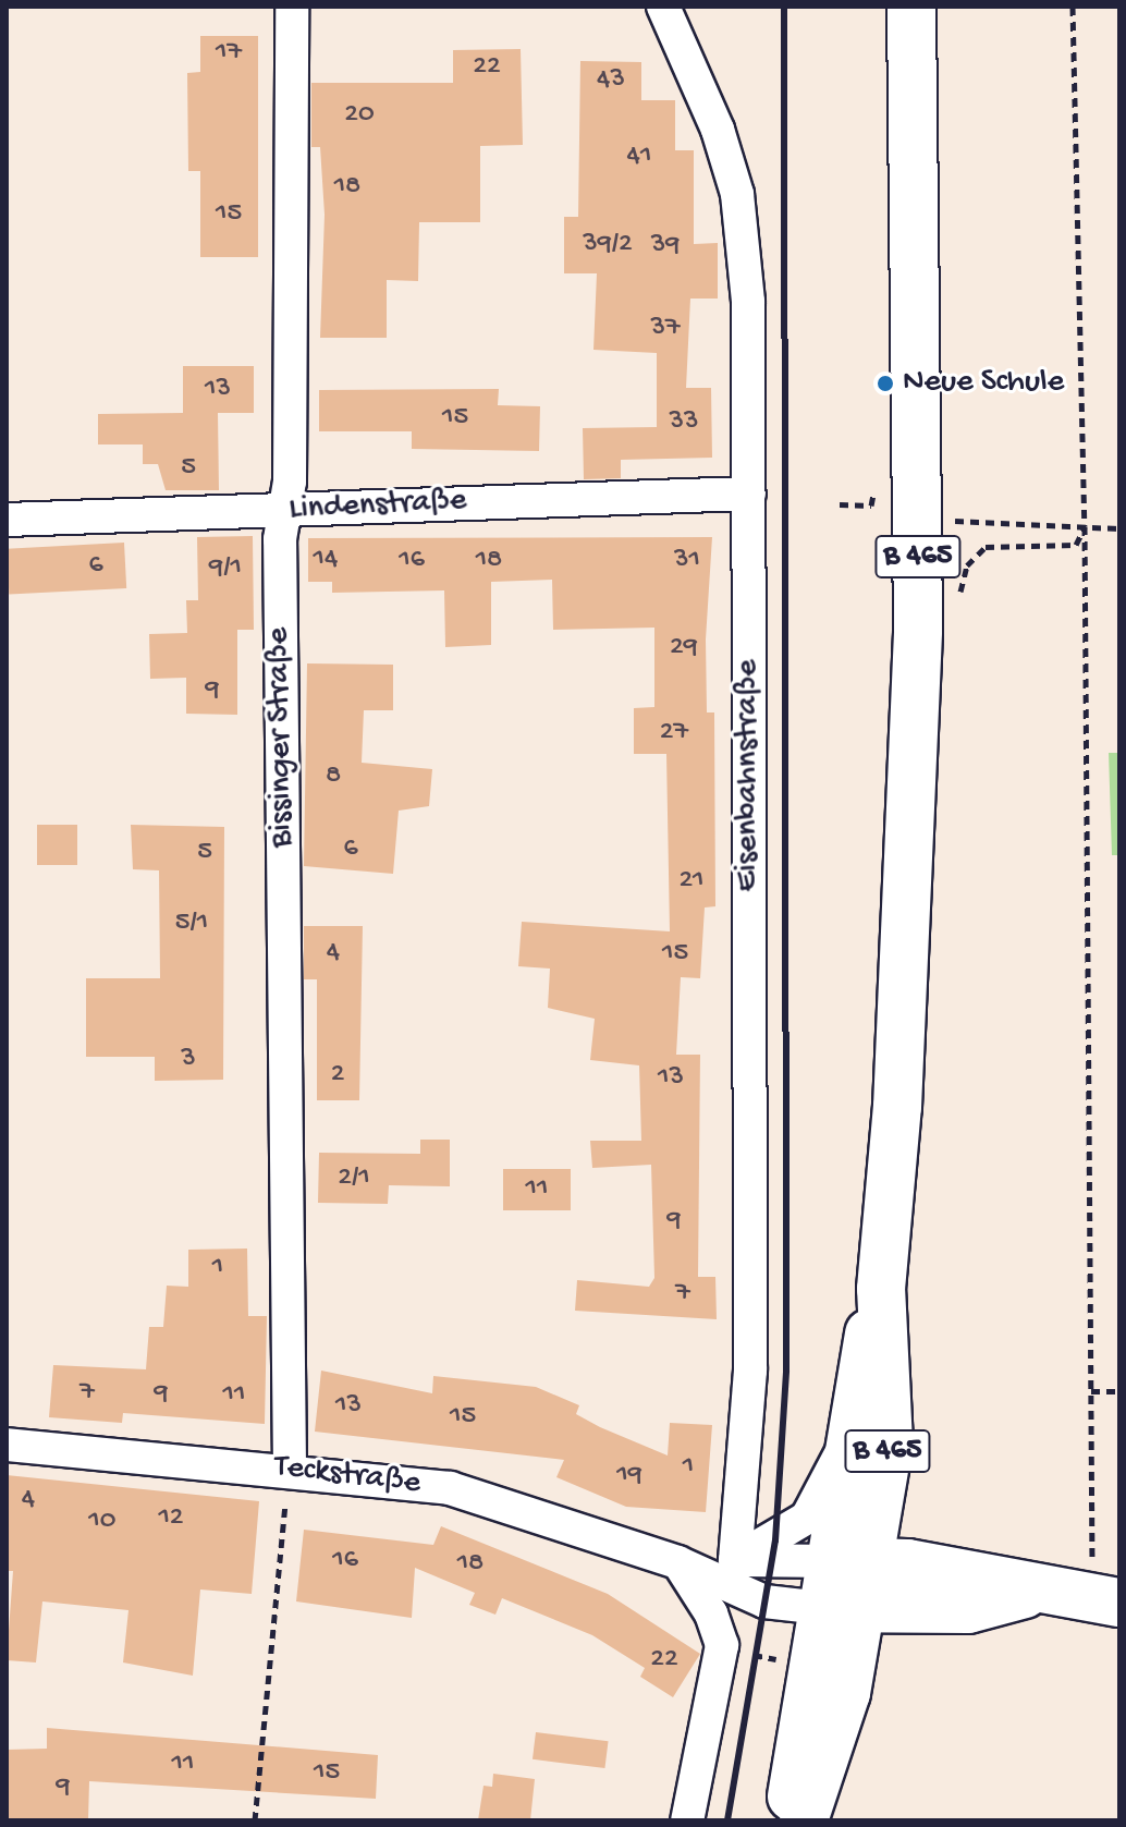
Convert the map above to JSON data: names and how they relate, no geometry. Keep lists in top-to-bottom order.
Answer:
{
  "streets": {
    "main road": ["B 465", "Teckstraße"],
    "street": ["Lindenstraße", "Bissinger Straße", "Eisenbahnstraße"]
  },
  "crossings": [
    ["Lindenstraße", "Bissinger Straße"],
    ["Lindenstraße", "Eisenbahnstraße"],
    ["B 465", "Teckstraße"],
    ["Bissinger Straße", "Teckstraße"],
    ["Eisenbahnstraße", "Teckstraße"]
  ],
  "places": ["Neue Schule"],
  "house_numbers": [
    "17",
    "22",
    "43",
    "20",
    "41",
    "18",
    "15",
    "39/2",
    "39",
    "37",
    "13",
    "15",
    "33",
    "5",
    "14",
    "16",
    "18",
    "31",
    "6",
    "9/1",
    "29",
    "9",
    "27",
    "8",
    "6",
    "5",
    "21",
    "5/1",
    "4",
    "15",
    "3",
    "2",
    "13",
    "2/1",
    "11",
    "9",
    "1",
    "7",
    "7",
    "9",
    "11",
    "13",
    "15",
    "1",
    "19",
    "4",
    "12",
    "10",
    "16",
    "18",
    "22",
    "11",
    "15",
    "9"
  ]
}
